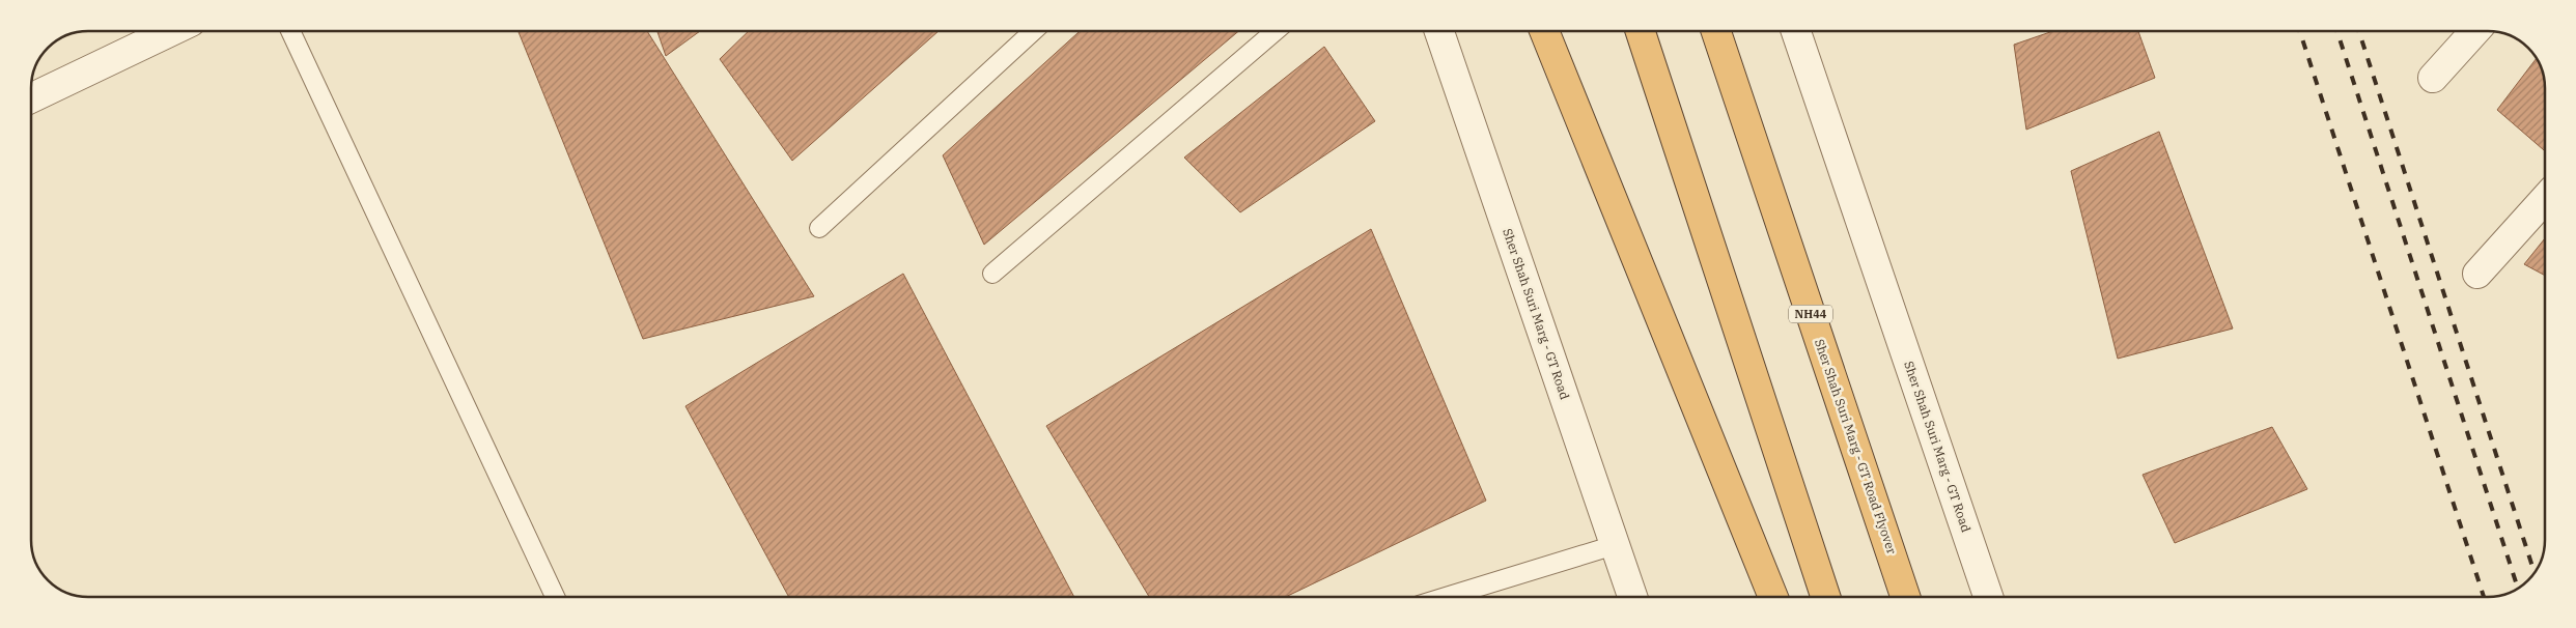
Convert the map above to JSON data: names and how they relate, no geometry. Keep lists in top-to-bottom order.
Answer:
{
  "streets": {
    "highway": ["NH44", "Sher Shah Suri Marg - GT Road Flyover"],
    "street": ["Sher Shah Suri Marg - GT Road"]
  }
}
